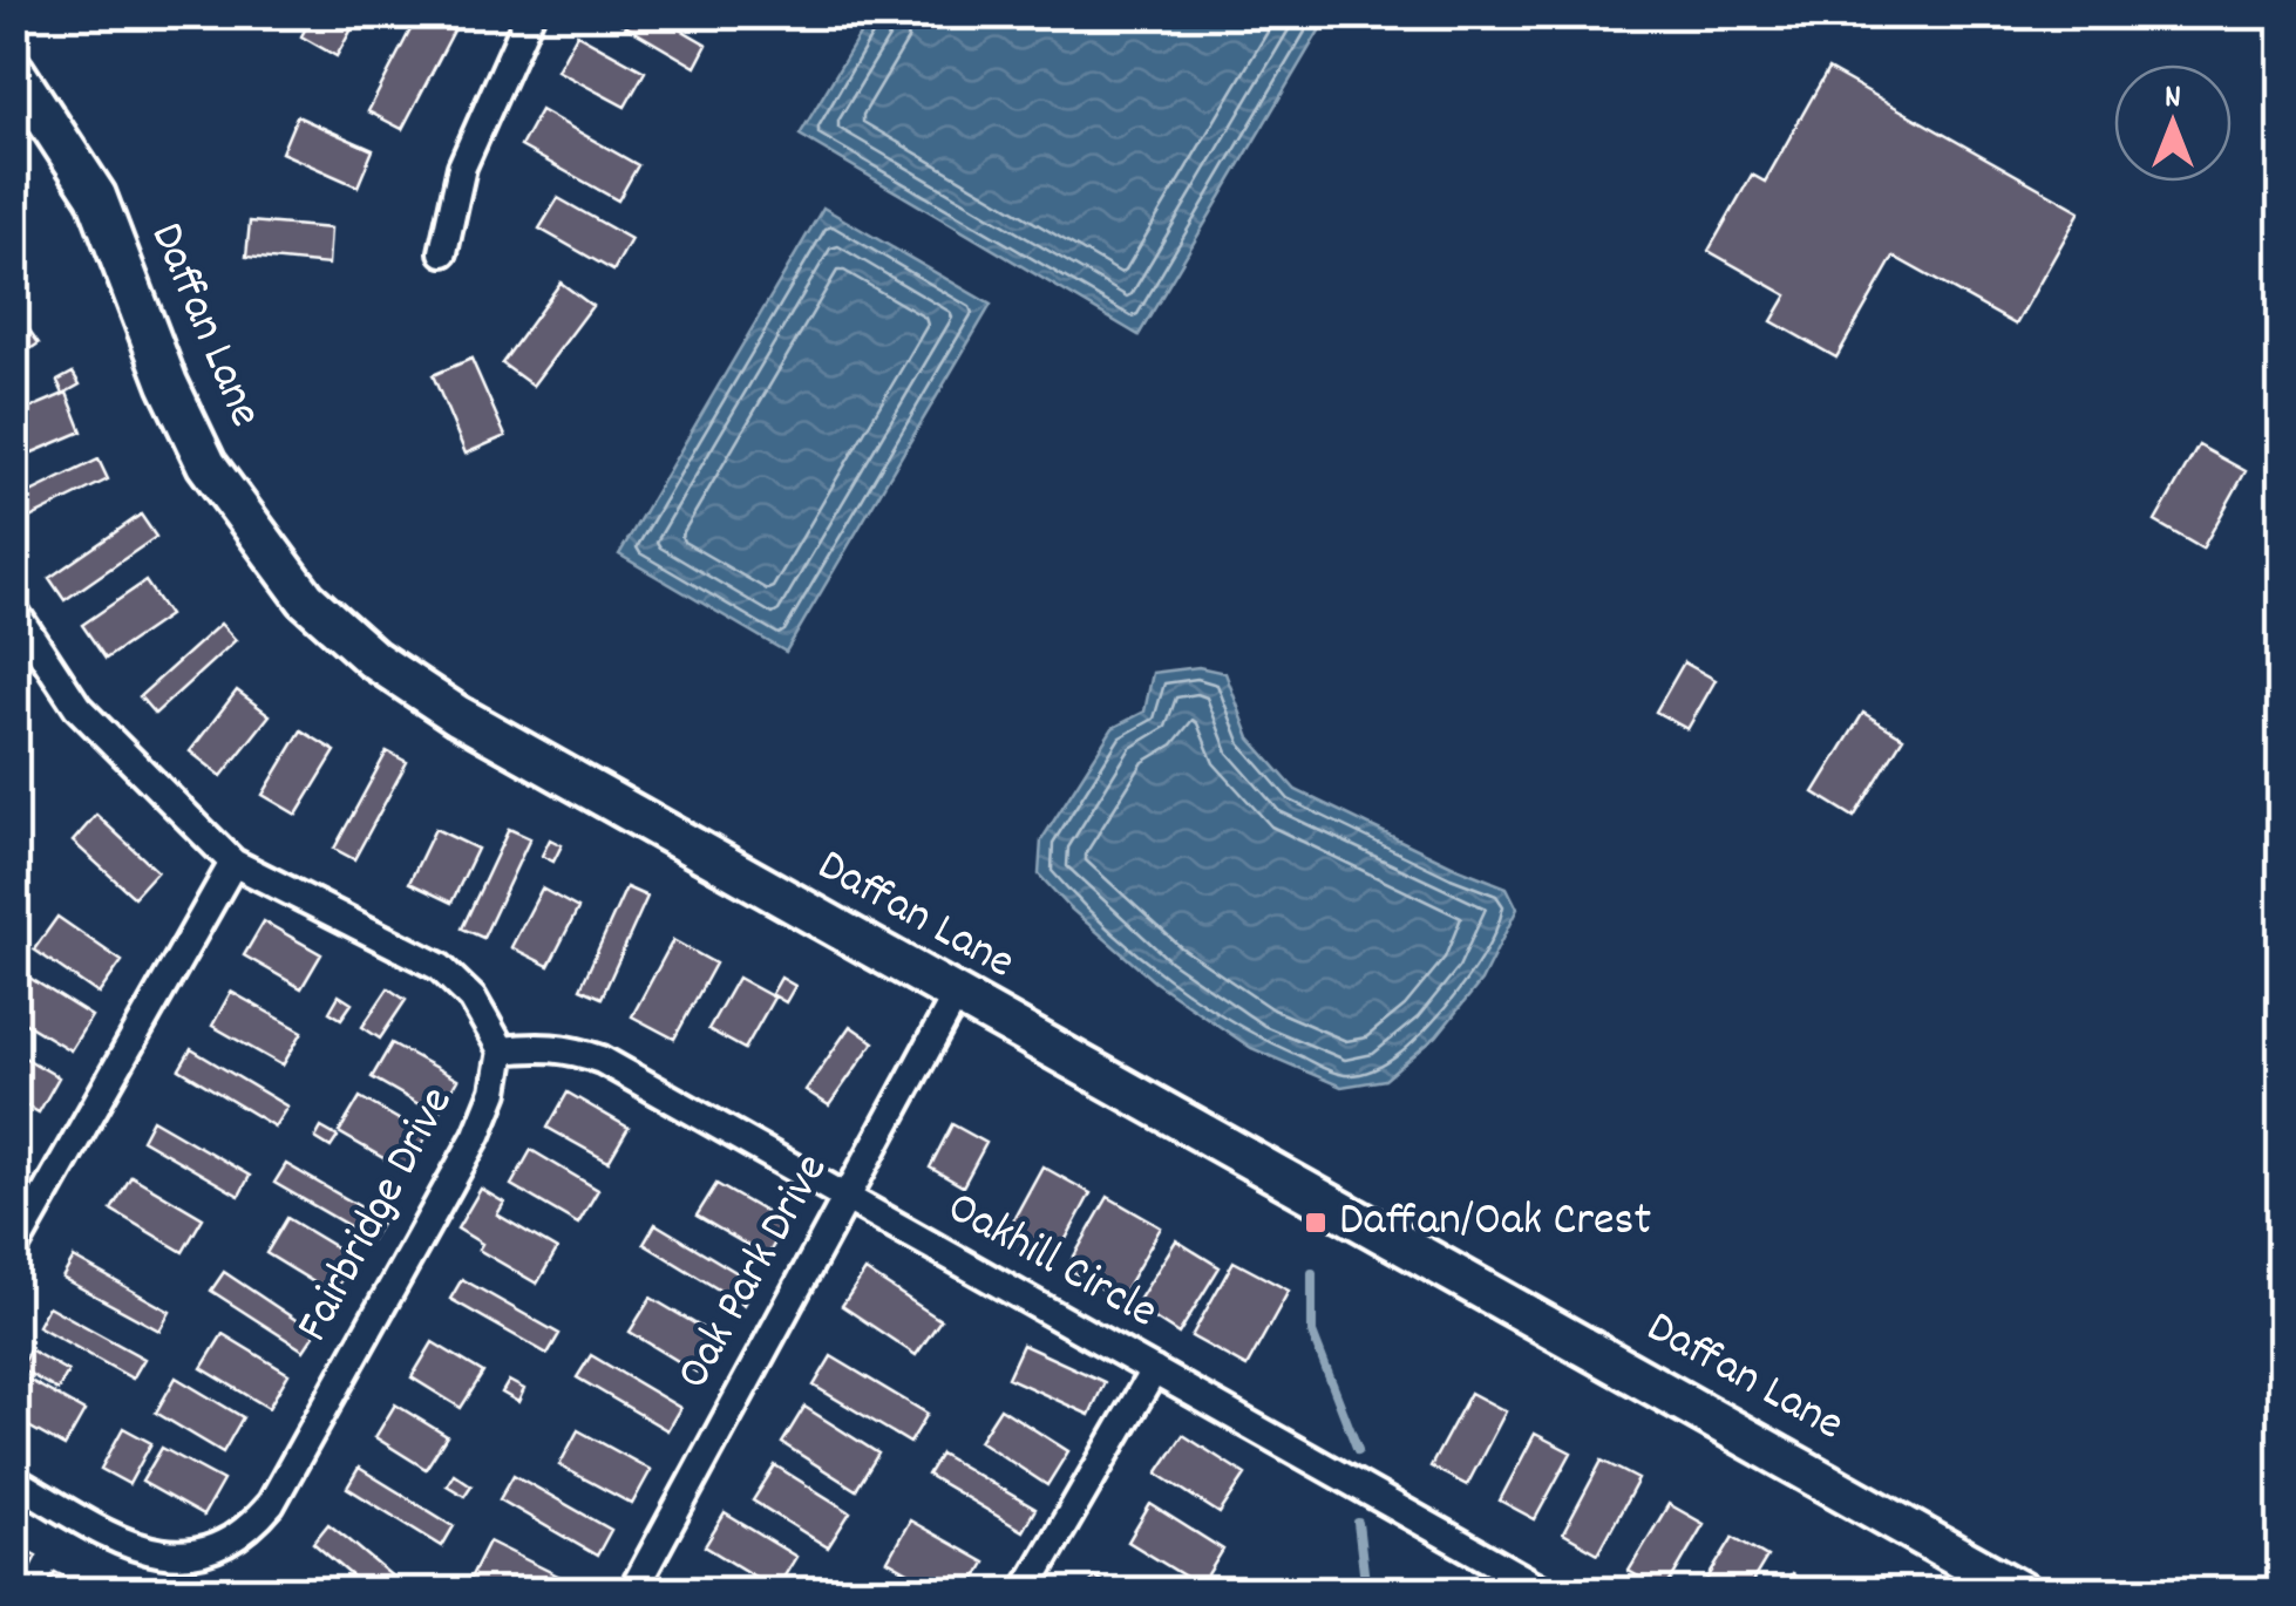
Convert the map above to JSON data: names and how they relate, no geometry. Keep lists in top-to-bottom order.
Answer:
{
  "streets": {
    "street": [
      "Daffan Lane",
      "Fairbridge Drive",
      "Oakhill Circle",
      "Oak Park Drive"
    ]
  },
  "crossings": [
    ["Daffan Lane", "Oak Park Drive"],
    ["Fairbridge Drive", "Oakhill Circle"],
    ["Oakhill Circle", "Oak Park Drive"]
  ],
  "places": {
    "transit": ["Daffan/Oak Crest"]
  },
  "north": "top"
}
